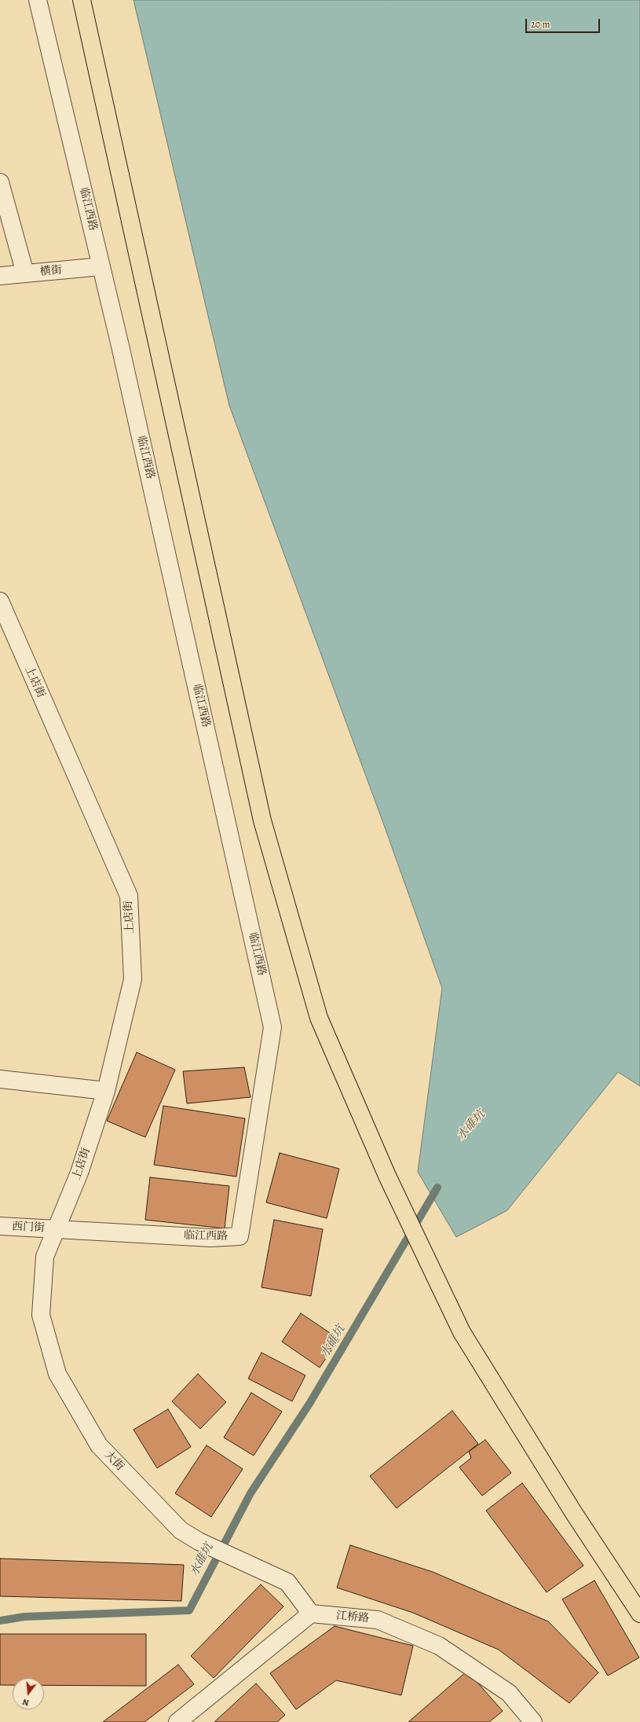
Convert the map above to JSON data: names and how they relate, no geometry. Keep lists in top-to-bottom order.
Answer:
{
  "streets": {
    "street": [
      "临江西路",
      "横街",
      "上店街",
      "西门街",
      "大街",
      "江桥路"
    ]
  },
  "crossings": [
    ["临江西路", "横街"],
    ["临江西路", "上店街"],
    ["临江西路", "西门街"],
    ["临江西路", "大街"],
    ["上店街", "西门街"],
    ["上店街", "大街"],
    ["西门街", "大街"],
    ["大街", "江桥路"]
  ],
  "water": ["水碓坑"],
  "scale_bar": "20 m",
  "north": "bottom"
}
